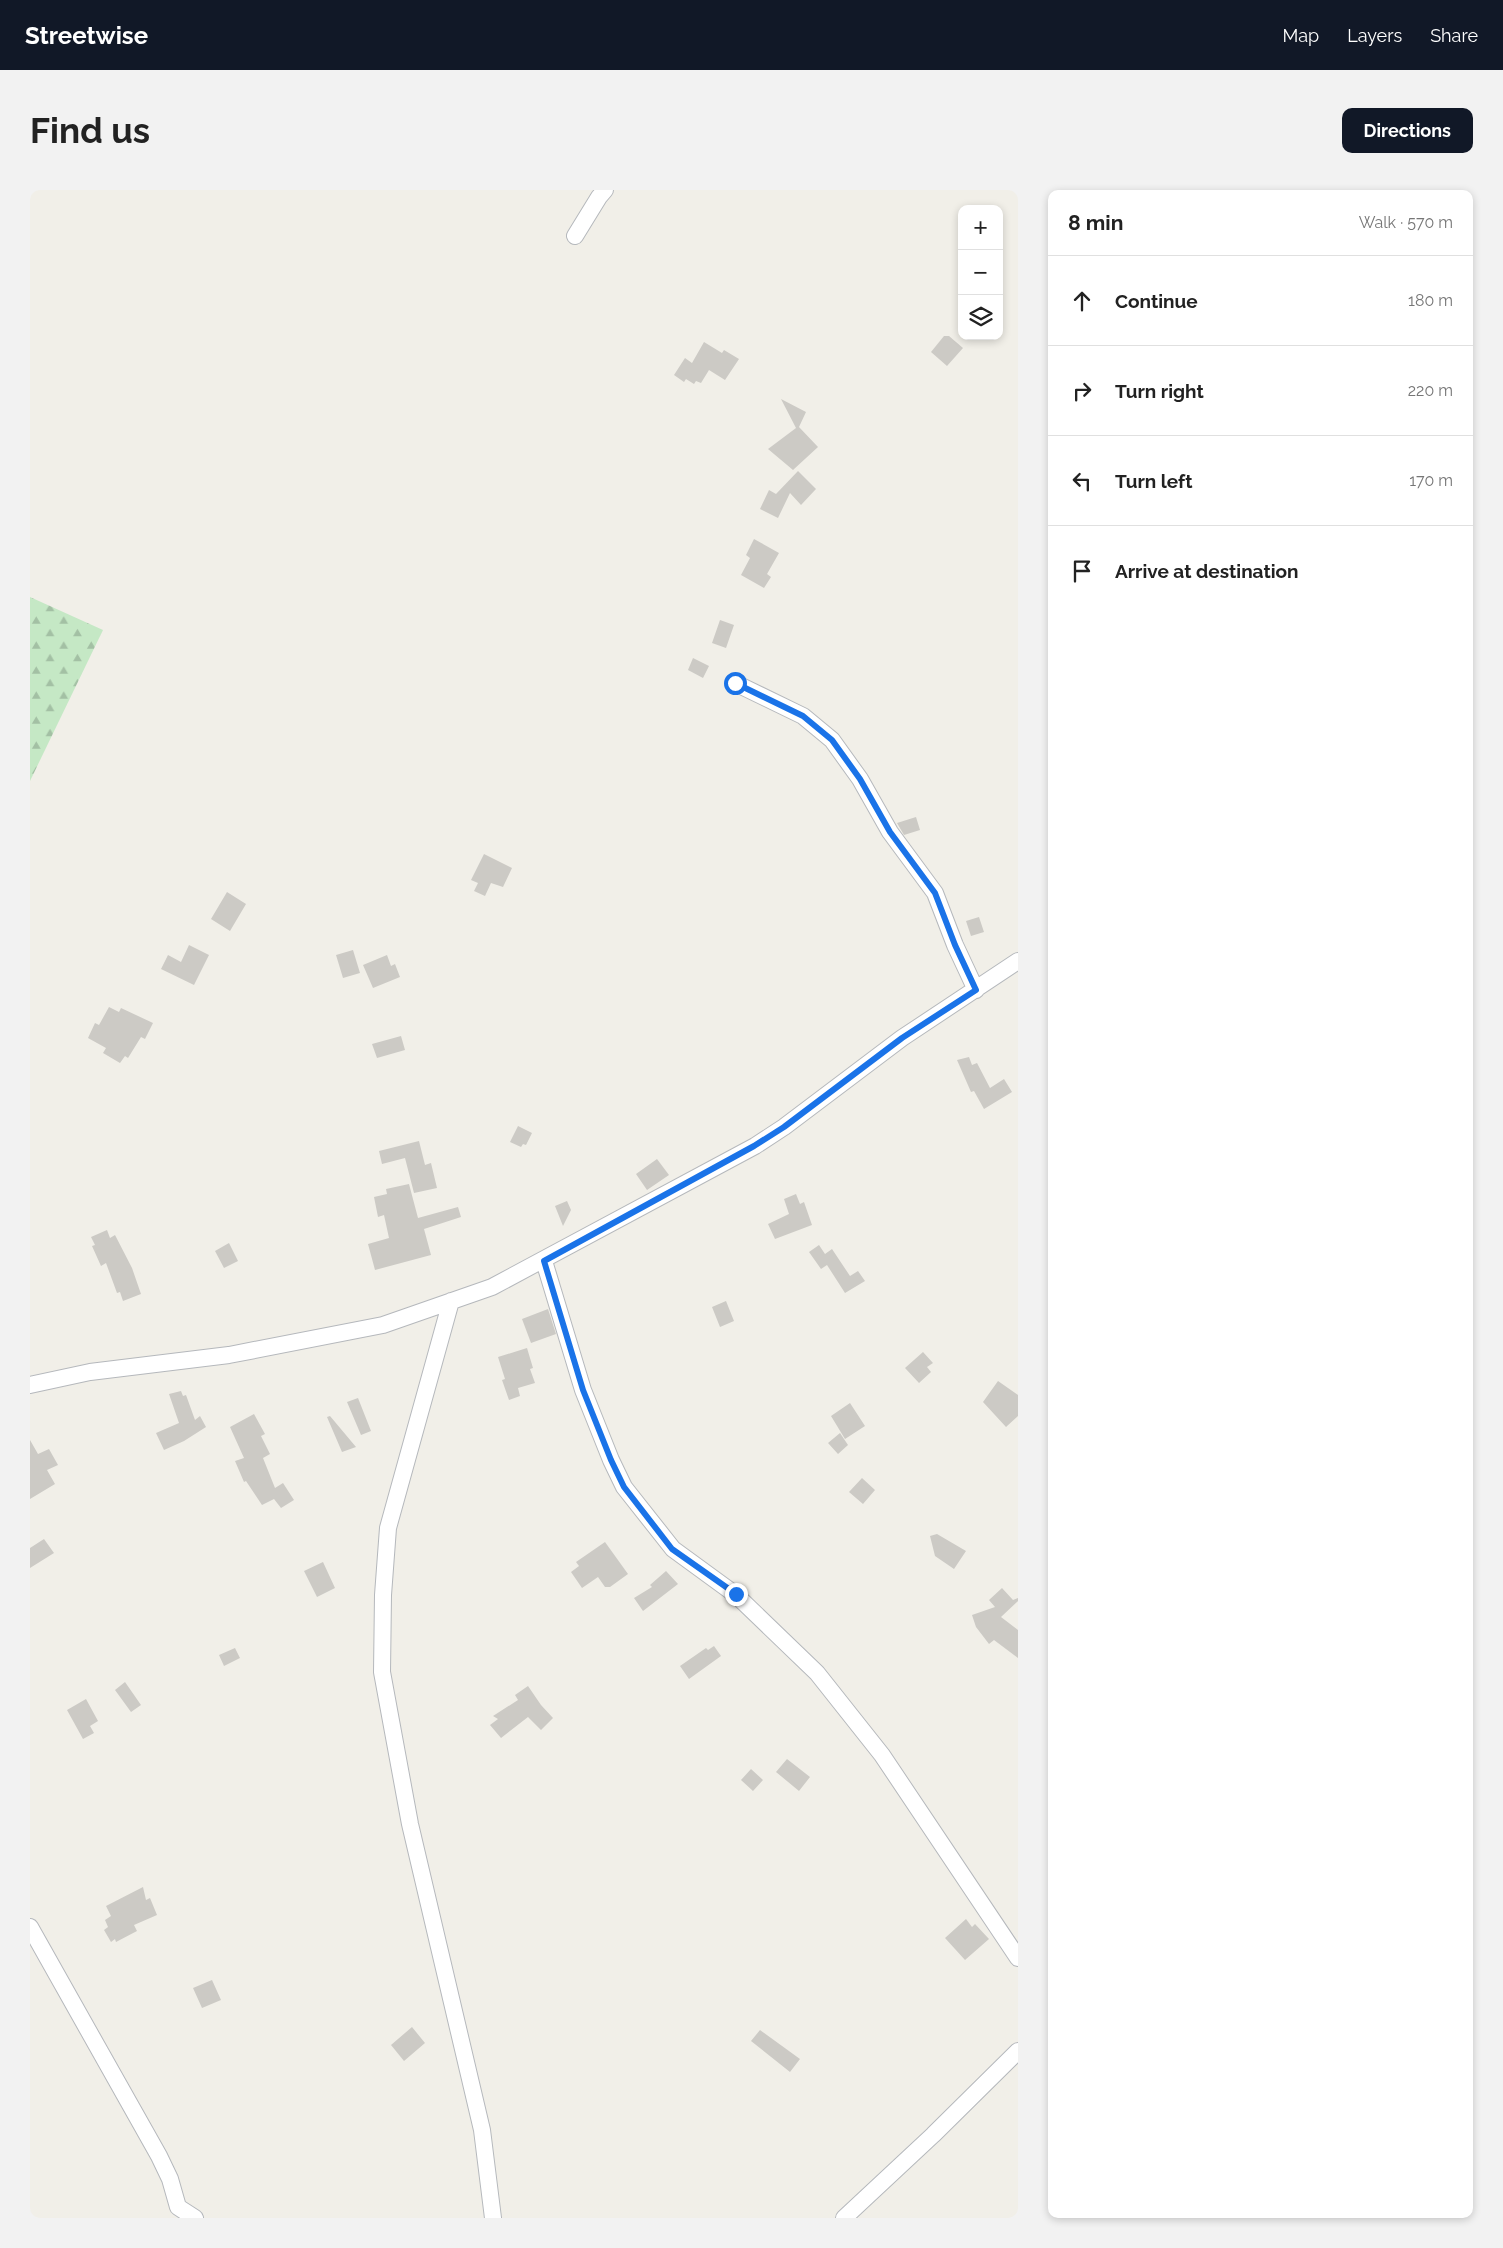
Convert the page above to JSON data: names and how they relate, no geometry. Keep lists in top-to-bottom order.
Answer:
{
  "page": {
    "header": "Streetwise",
    "nav": ["Map", "Layers", "Share"],
    "buttons": "Directions",
    "title": "Find us",
    "heading": ["8 min", "Walk · 570 m"],
    "map_buttons": ["+", "−"],
    "list": [
      ["Continue", "180 m"],
      ["Turn right", "220 m"],
      ["Turn left", "170 m"],
      "Arrive at destination"
    ]
  }
}
